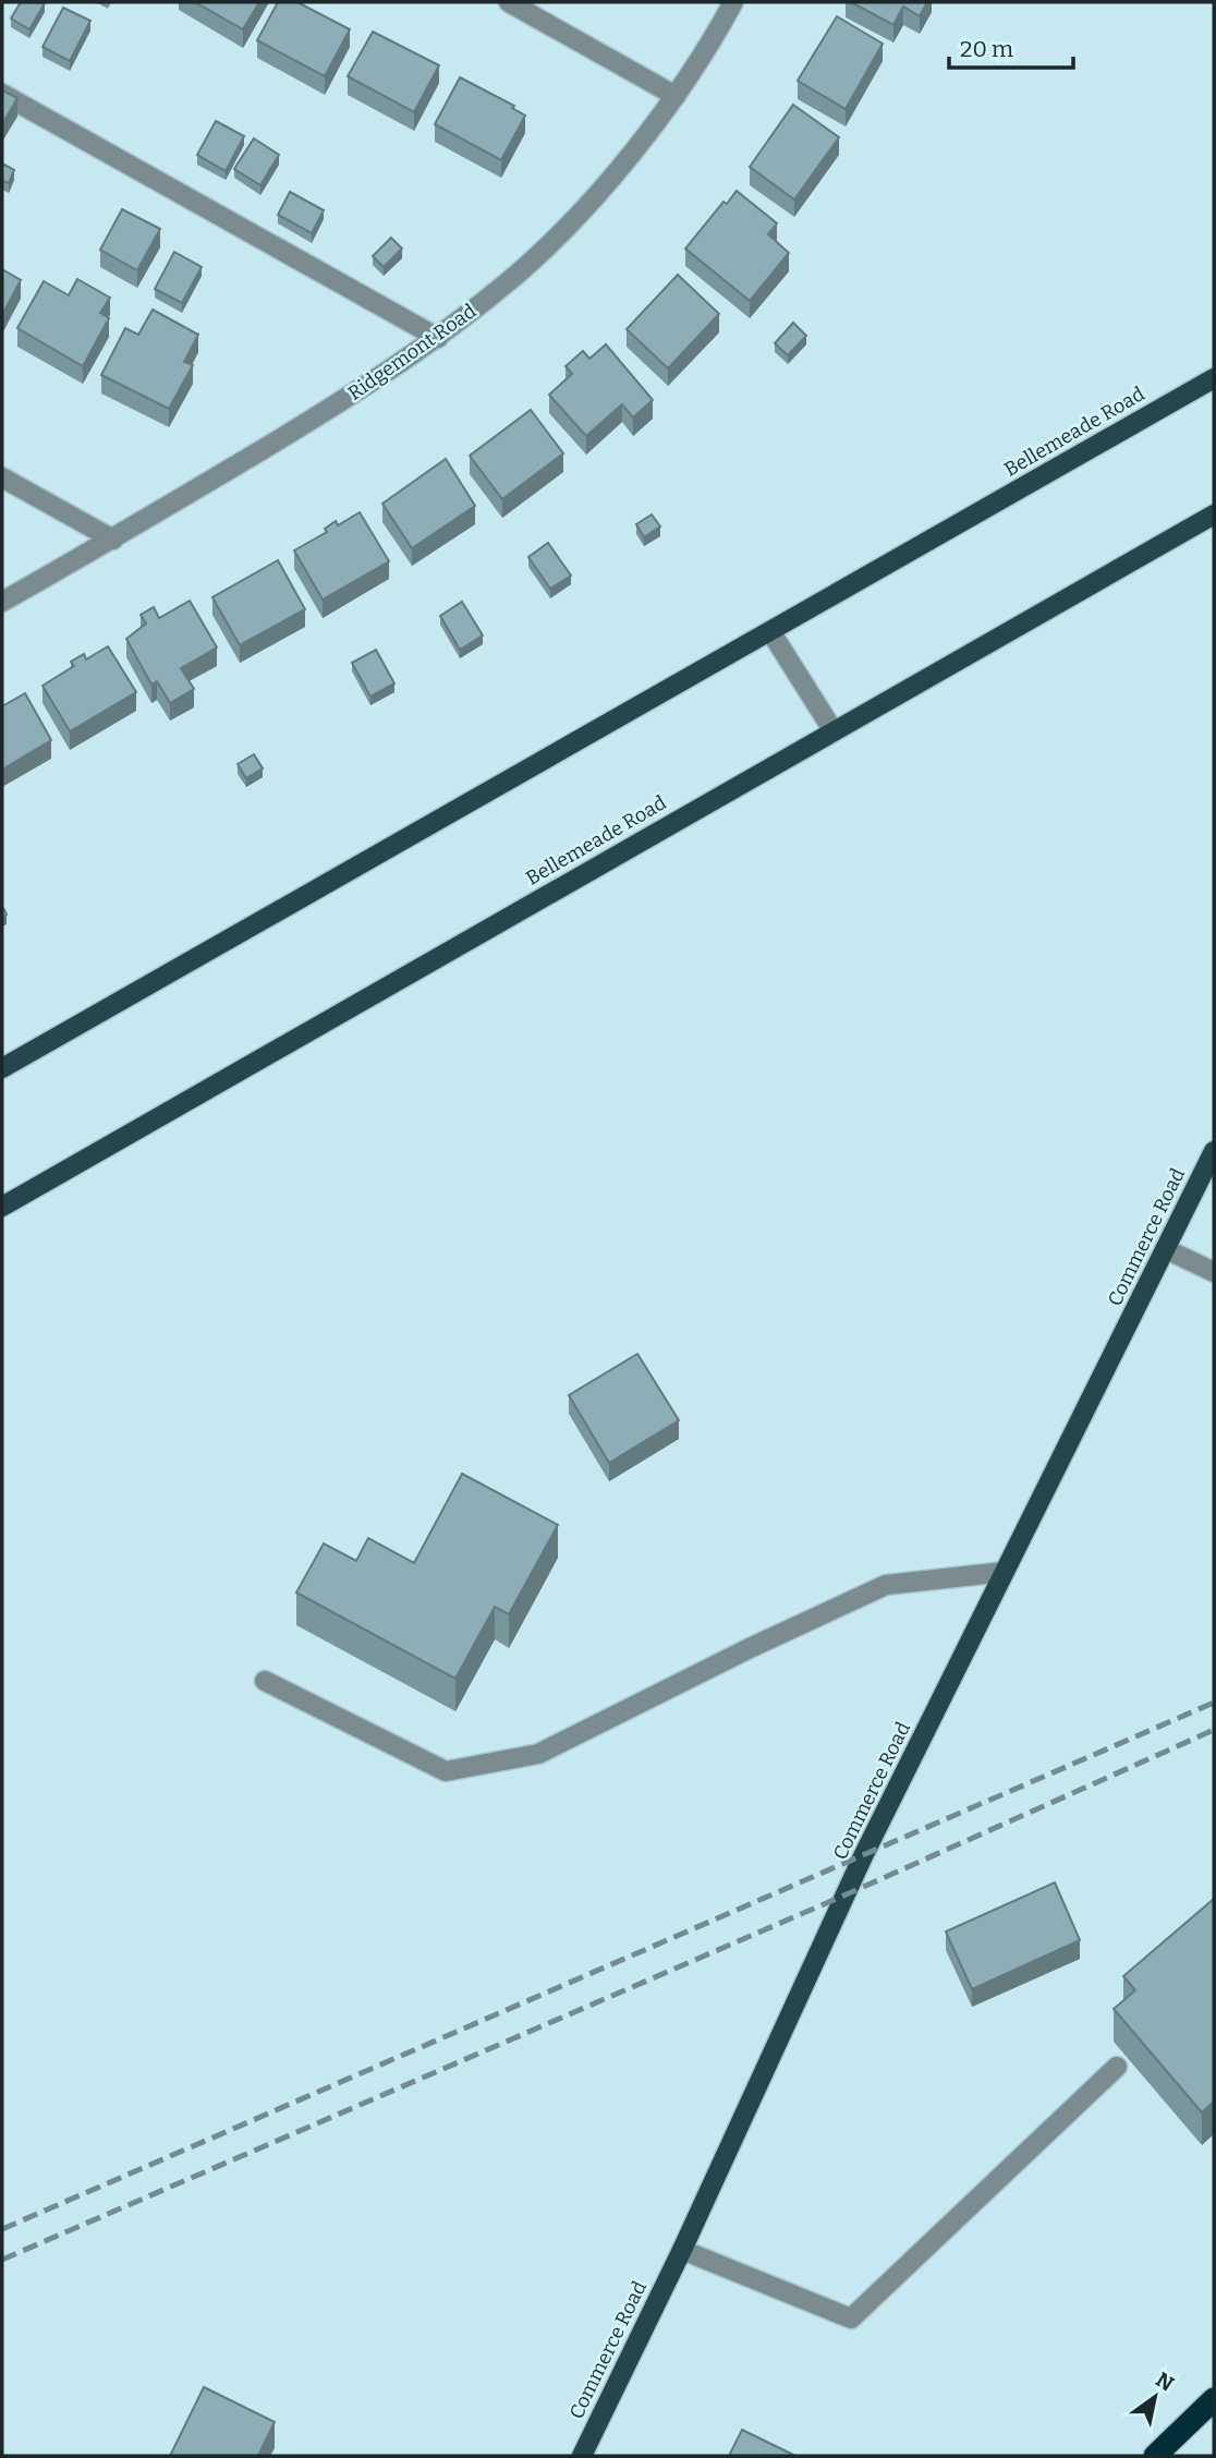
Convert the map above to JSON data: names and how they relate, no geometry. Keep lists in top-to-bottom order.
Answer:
{
  "streets": {
    "main road": ["Bellemeade Road", "Commerce Road"],
    "street": ["Ridgemont Road"]
  },
  "scale_bar": "20 m",
  "north": "top right"
}
